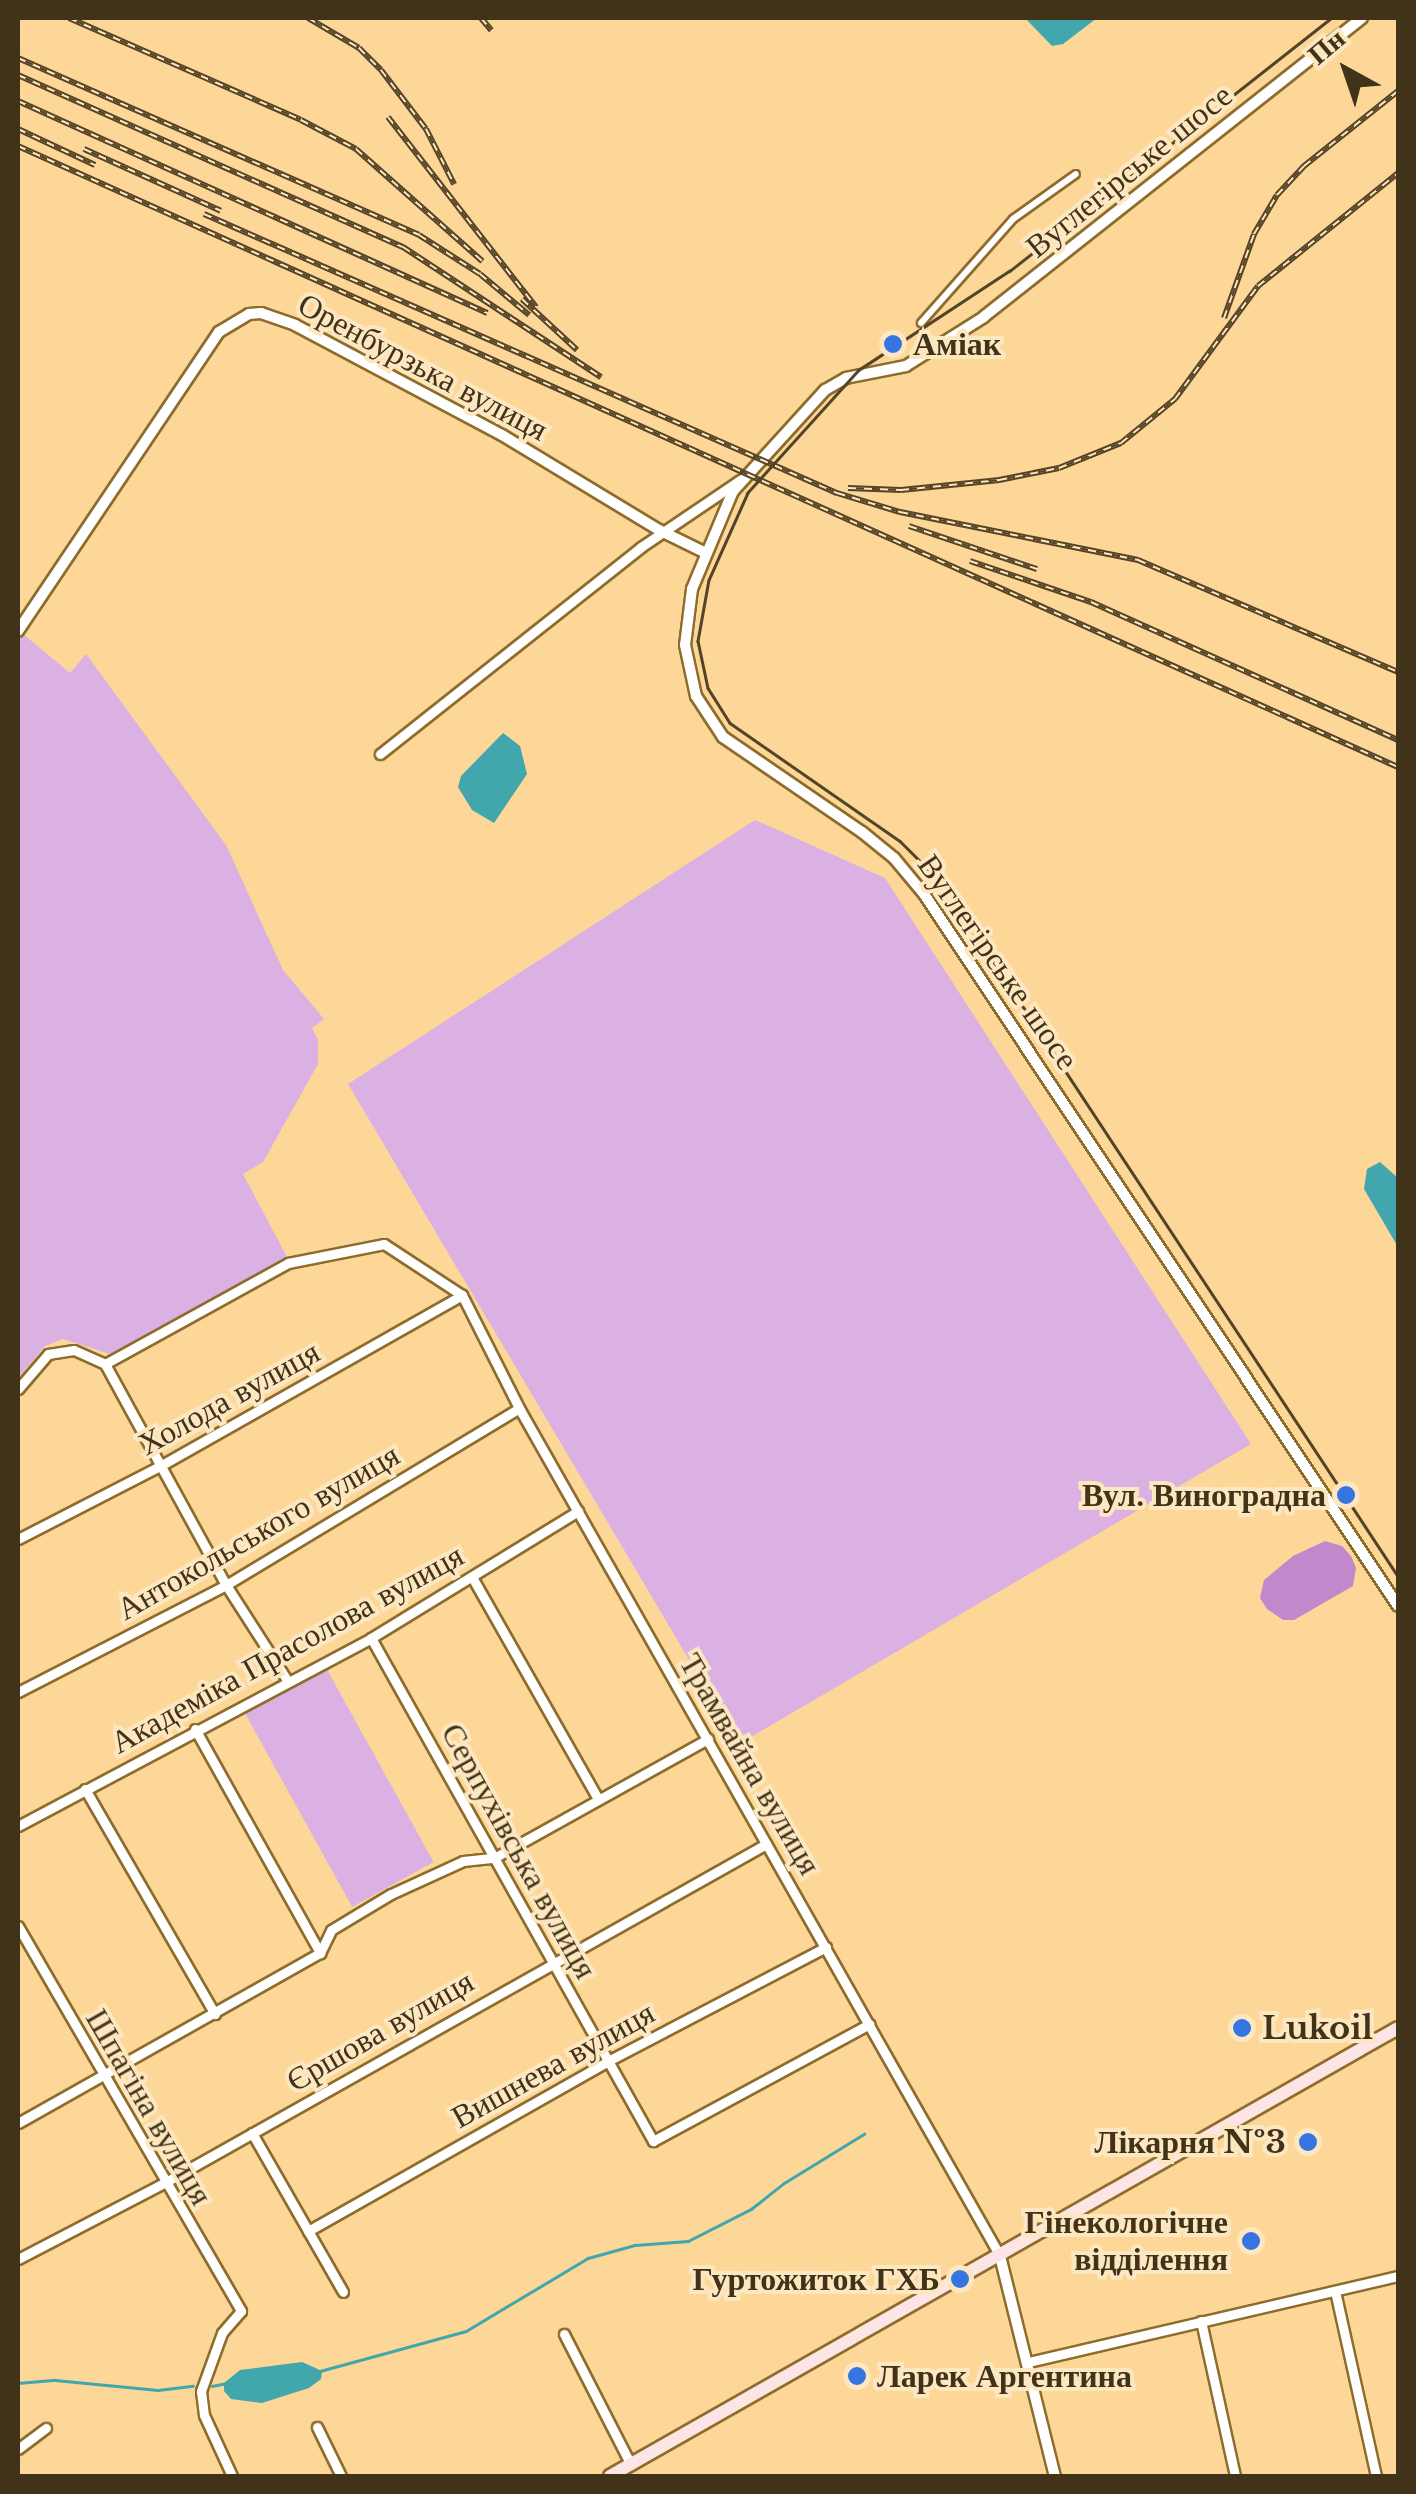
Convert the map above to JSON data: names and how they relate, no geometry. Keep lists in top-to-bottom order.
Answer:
{
  "streets": {
    "street": [
      "Вуглегірське шосе",
      "Оренбурзька вулиця",
      "Холода вулиця",
      "Антокольського вулиця",
      "Академіка Прасолова вулиця",
      "Трамвайна вулиця",
      "Серпухівська вулиця",
      "Єршова вулиця",
      "Вишнева вулиця",
      "Шпагіна вулиця"
    ]
  },
  "crossings": [
    ["Вуглегірське шосе", "Оренбурзька вулиця"],
    ["Холода вулиця", "Трамвайна вулиця"],
    ["Антокольського вулиця", "Трамвайна вулиця"],
    ["Академіка Прасолова вулиця", "Трамвайна вулиця"],
    ["Академіка Прасолова вулиця", "Серпухівська вулиця"],
    ["Трамвайна вулиця", "Серпухівська вулиця"],
    ["Трамвайна вулиця", "Єршова вулиця"],
    ["Трамвайна вулиця", "Вишнева вулиця"],
    ["Серпухівська вулиця", "Єршова вулиця"],
    ["Серпухівська вулиця", "Вишнева вулиця"],
    ["Єршова вулиця", "Шпагіна вулиця"]
  ],
  "places": [
    "Аміак",
    "Вул. Виноградна",
    "Lukoil",
    "Лікарня №3",
    "Гінекологічне відділення",
    "Гуртожиток ГХБ",
    "Ларек Аргентина"
  ],
  "north": "top left"
}
